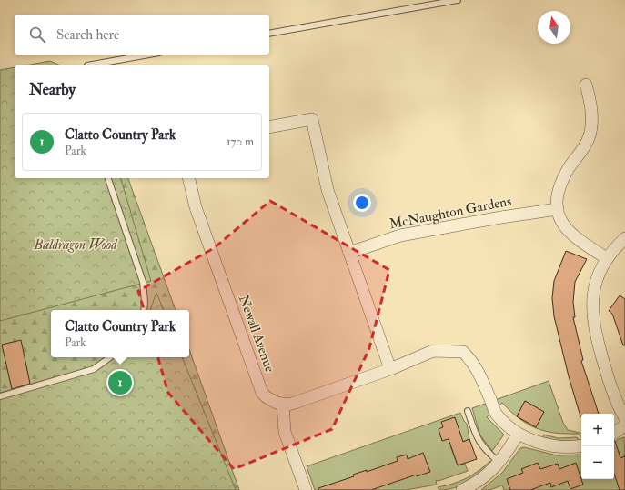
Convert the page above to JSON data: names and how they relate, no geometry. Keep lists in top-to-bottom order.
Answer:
{
  "streets": {
    "street": ["McNaughton Gardens", "Newall Avenue"]
  },
  "parks": ["Baldragon Wood"],
  "north": "top",
  "page": {
    "search": "Search here",
    "heading": "Nearby",
    "list": [
      {
        "mark": "1",
        "name": "Clatto Country Park",
        "note": "Park",
        "value": "170 m"
      }
    ],
    "popup": ["Clatto Country Park", "Park"],
    "pins": "1",
    "map_buttons": ["+", "−"]
  }
}
